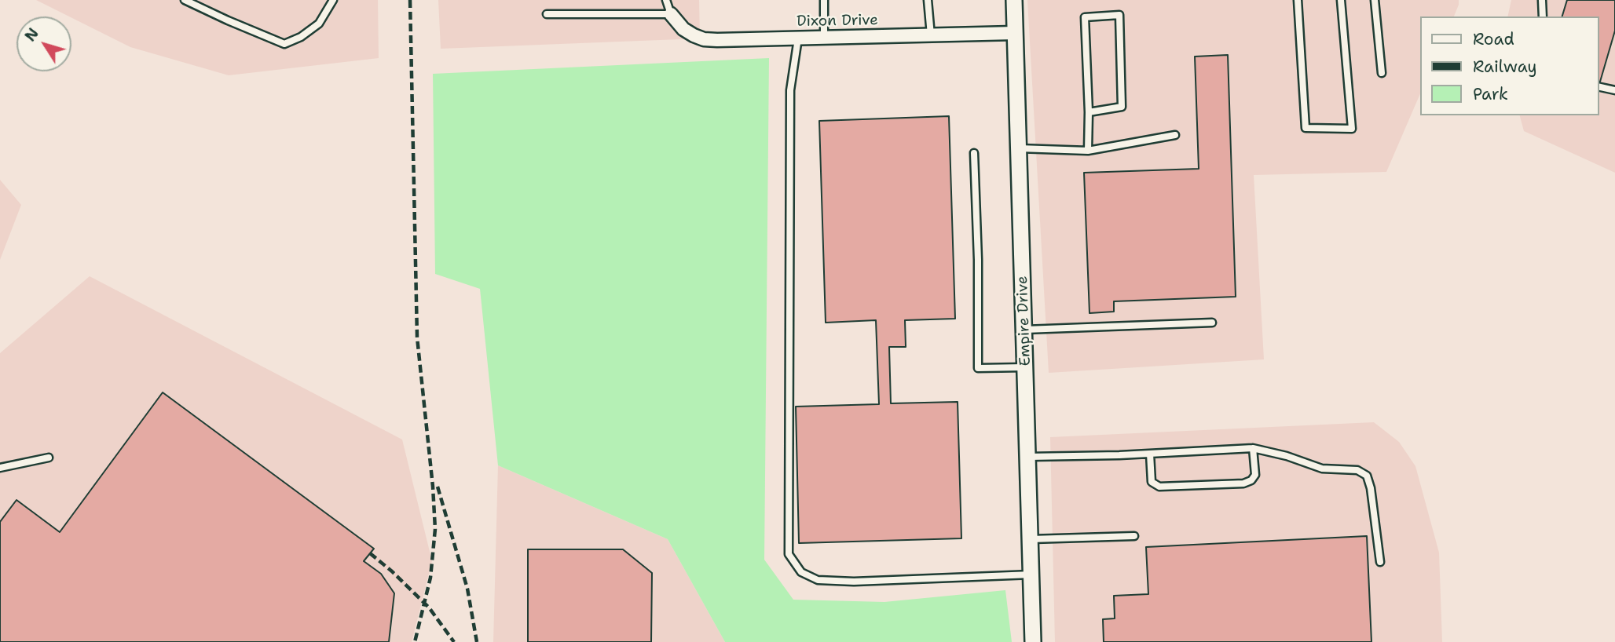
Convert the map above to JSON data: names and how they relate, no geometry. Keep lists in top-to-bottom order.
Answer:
{
  "streets": {
    "street": ["Dixon Drive", "Empire Drive"]
  },
  "crossings": [
    ["Dixon Drive", "Empire Drive"]
  ],
  "legend": ["Road", "Railway", "Park"],
  "north": "top left"
}
